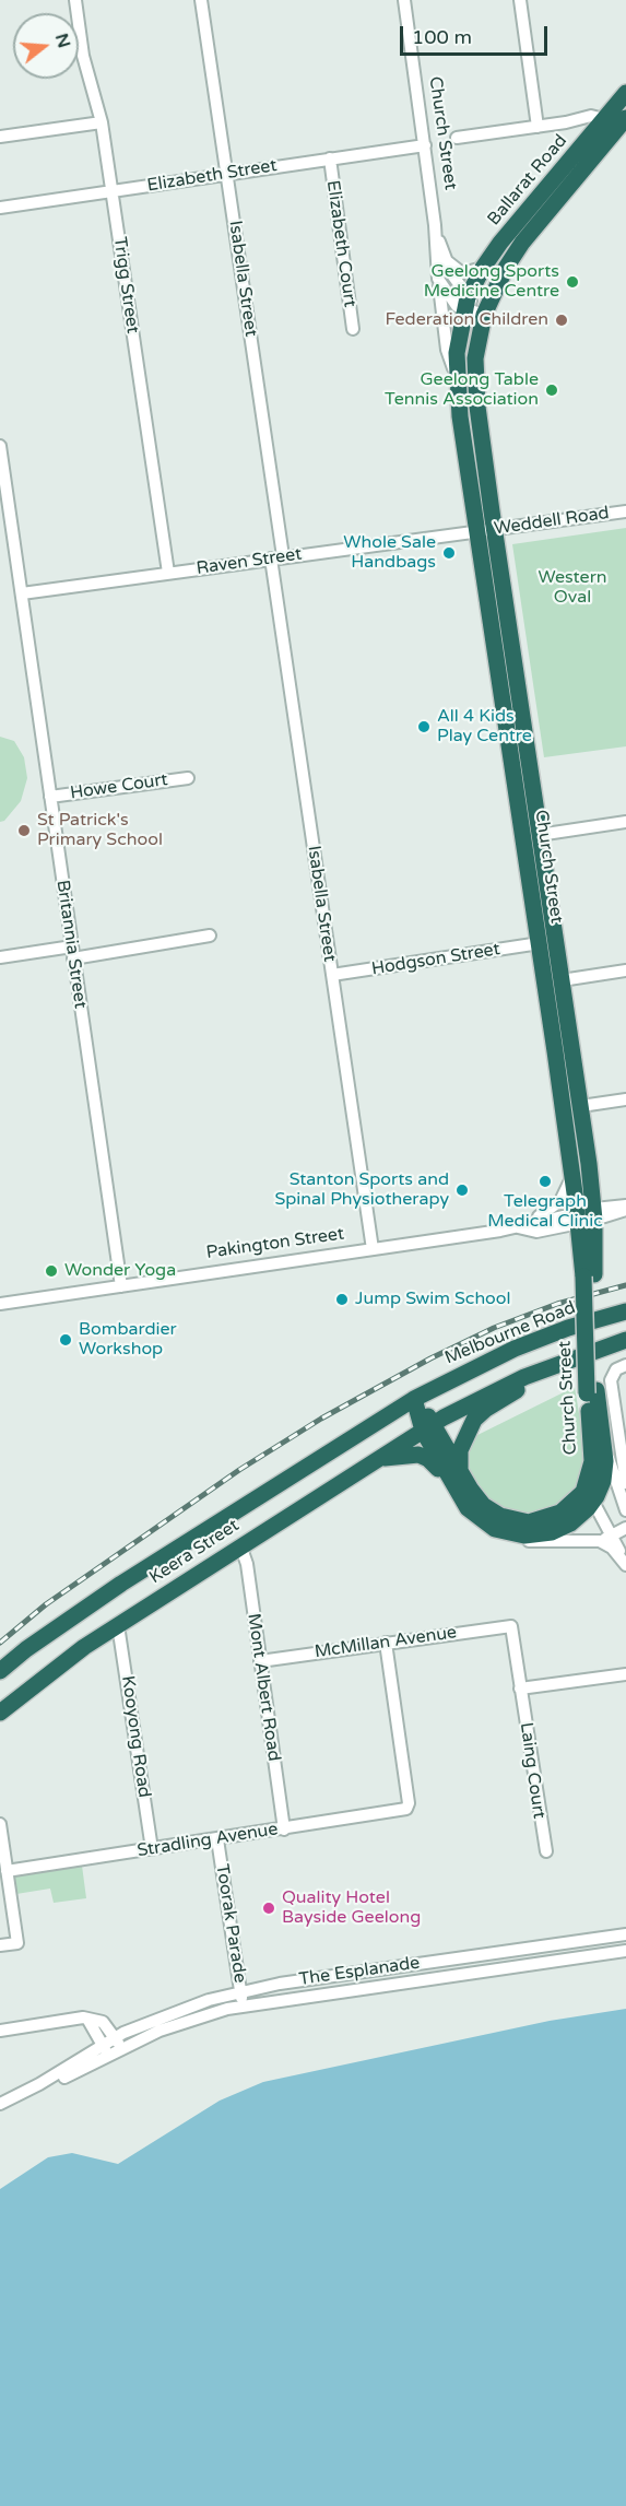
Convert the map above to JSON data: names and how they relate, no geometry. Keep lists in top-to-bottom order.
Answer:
{
  "streets": {
    "highway": [
      "Church Street",
      "Ballarat Road",
      "Melbourne Road",
      "Keera Street"
    ],
    "street": [
      "Elizabeth Street",
      "Elizabeth Court",
      "Isabella Street",
      "Trigg Street",
      "Weddell Road",
      "Raven Street",
      "Howe Court",
      "Britannia Street",
      "Hodgson Street",
      "Pakington Street",
      "McMillan Avenue",
      "Mont Albert Road",
      "Kooyong Road",
      "Laing Court",
      "Stradling Avenue",
      "Toorak Parade",
      "The Esplanade"
    ]
  },
  "crossings": [
    ["Church Street", "Elizabeth Street"],
    ["Church Street", "Ballarat Road"],
    ["Church Street", "Weddell Road"],
    ["Church Street", "Raven Street"],
    ["Church Street", "Hodgson Street"],
    ["Church Street", "Pakington Street"],
    ["Church Street", "Melbourne Road"],
    ["Church Street", "Keera Street"],
    ["Elizabeth Street", "Elizabeth Court"],
    ["Elizabeth Street", "Isabella Street"],
    ["Elizabeth Street", "Trigg Street"],
    ["Isabella Street", "Raven Street"],
    ["Isabella Street", "Hodgson Street"],
    ["Isabella Street", "Pakington Street"],
    ["Trigg Street", "Raven Street"],
    ["Weddell Road", "Raven Street"],
    ["Raven Street", "Britannia Street"],
    ["Howe Court", "Britannia Street"],
    ["Britannia Street", "Pakington Street"],
    ["Melbourne Road", "Keera Street"],
    ["Keera Street", "Mont Albert Road"],
    ["Keera Street", "Kooyong Road"],
    ["McMillan Avenue", "Mont Albert Road"],
    ["McMillan Avenue", "Laing Court"],
    ["McMillan Avenue", "Stradling Avenue"],
    ["Mont Albert Road", "Stradling Avenue"],
    ["Kooyong Road", "Stradling Avenue"],
    ["Stradling Avenue", "Toorak Parade"],
    ["Toorak Parade", "The Esplanade"]
  ],
  "parks": ["Western Oval"],
  "places": [
    "Geelong Sports Medicine Centre",
    "Federation Children",
    "Geelong Table Tennis Association",
    "Whole Sale Handbags",
    "All 4 Kids Play Centre",
    "St Patrick's Primary School",
    "Telegraph Medical Clinic",
    "Stanton Sports and Spinal Physiotherapy",
    "Wonder Yoga",
    "Jump Swim School",
    "Bombardier Workshop",
    "Quality Hotel Bayside Geelong"
  ],
  "scale_bar": "100 m",
  "north": "right"
}
